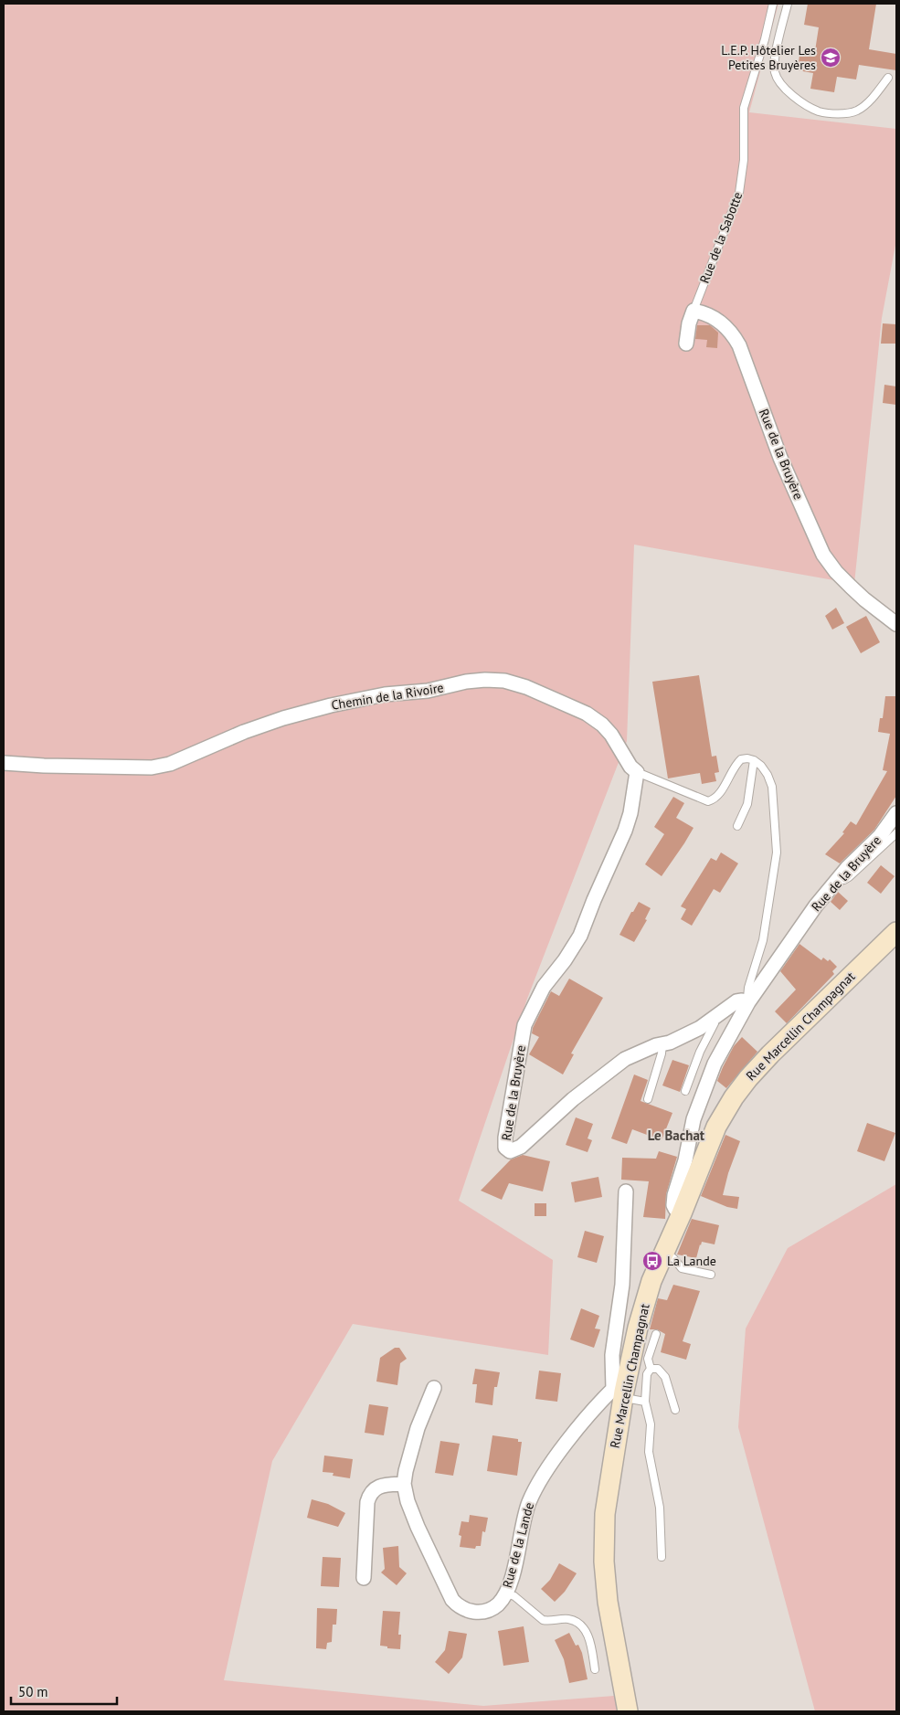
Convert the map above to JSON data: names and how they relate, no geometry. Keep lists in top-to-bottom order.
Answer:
{
  "streets": {
    "main road": ["Rue Marcellin Champagnat"],
    "street": ["Rue de la Bruyère", "Chemin de la Rivoire", "Rue de la Lande"],
    "lane": ["Rue de la Sabotte"]
  },
  "crossings": [
    ["Rue de la Sabotte", "Rue de la Bruyère"],
    ["Rue de la Bruyère", "Chemin de la Rivoire"],
    ["Rue de la Bruyère", "Rue Marcellin Champagnat"],
    ["Rue Marcellin Champagnat", "Rue de la Lande"]
  ],
  "districts": ["Le Bachat"],
  "places": {
    "school or university": ["L.E.P. Hôtelier Les Petites Bruyères"],
    "bus stop": ["La Lande"]
  },
  "scale_bar": "50 m"
}
